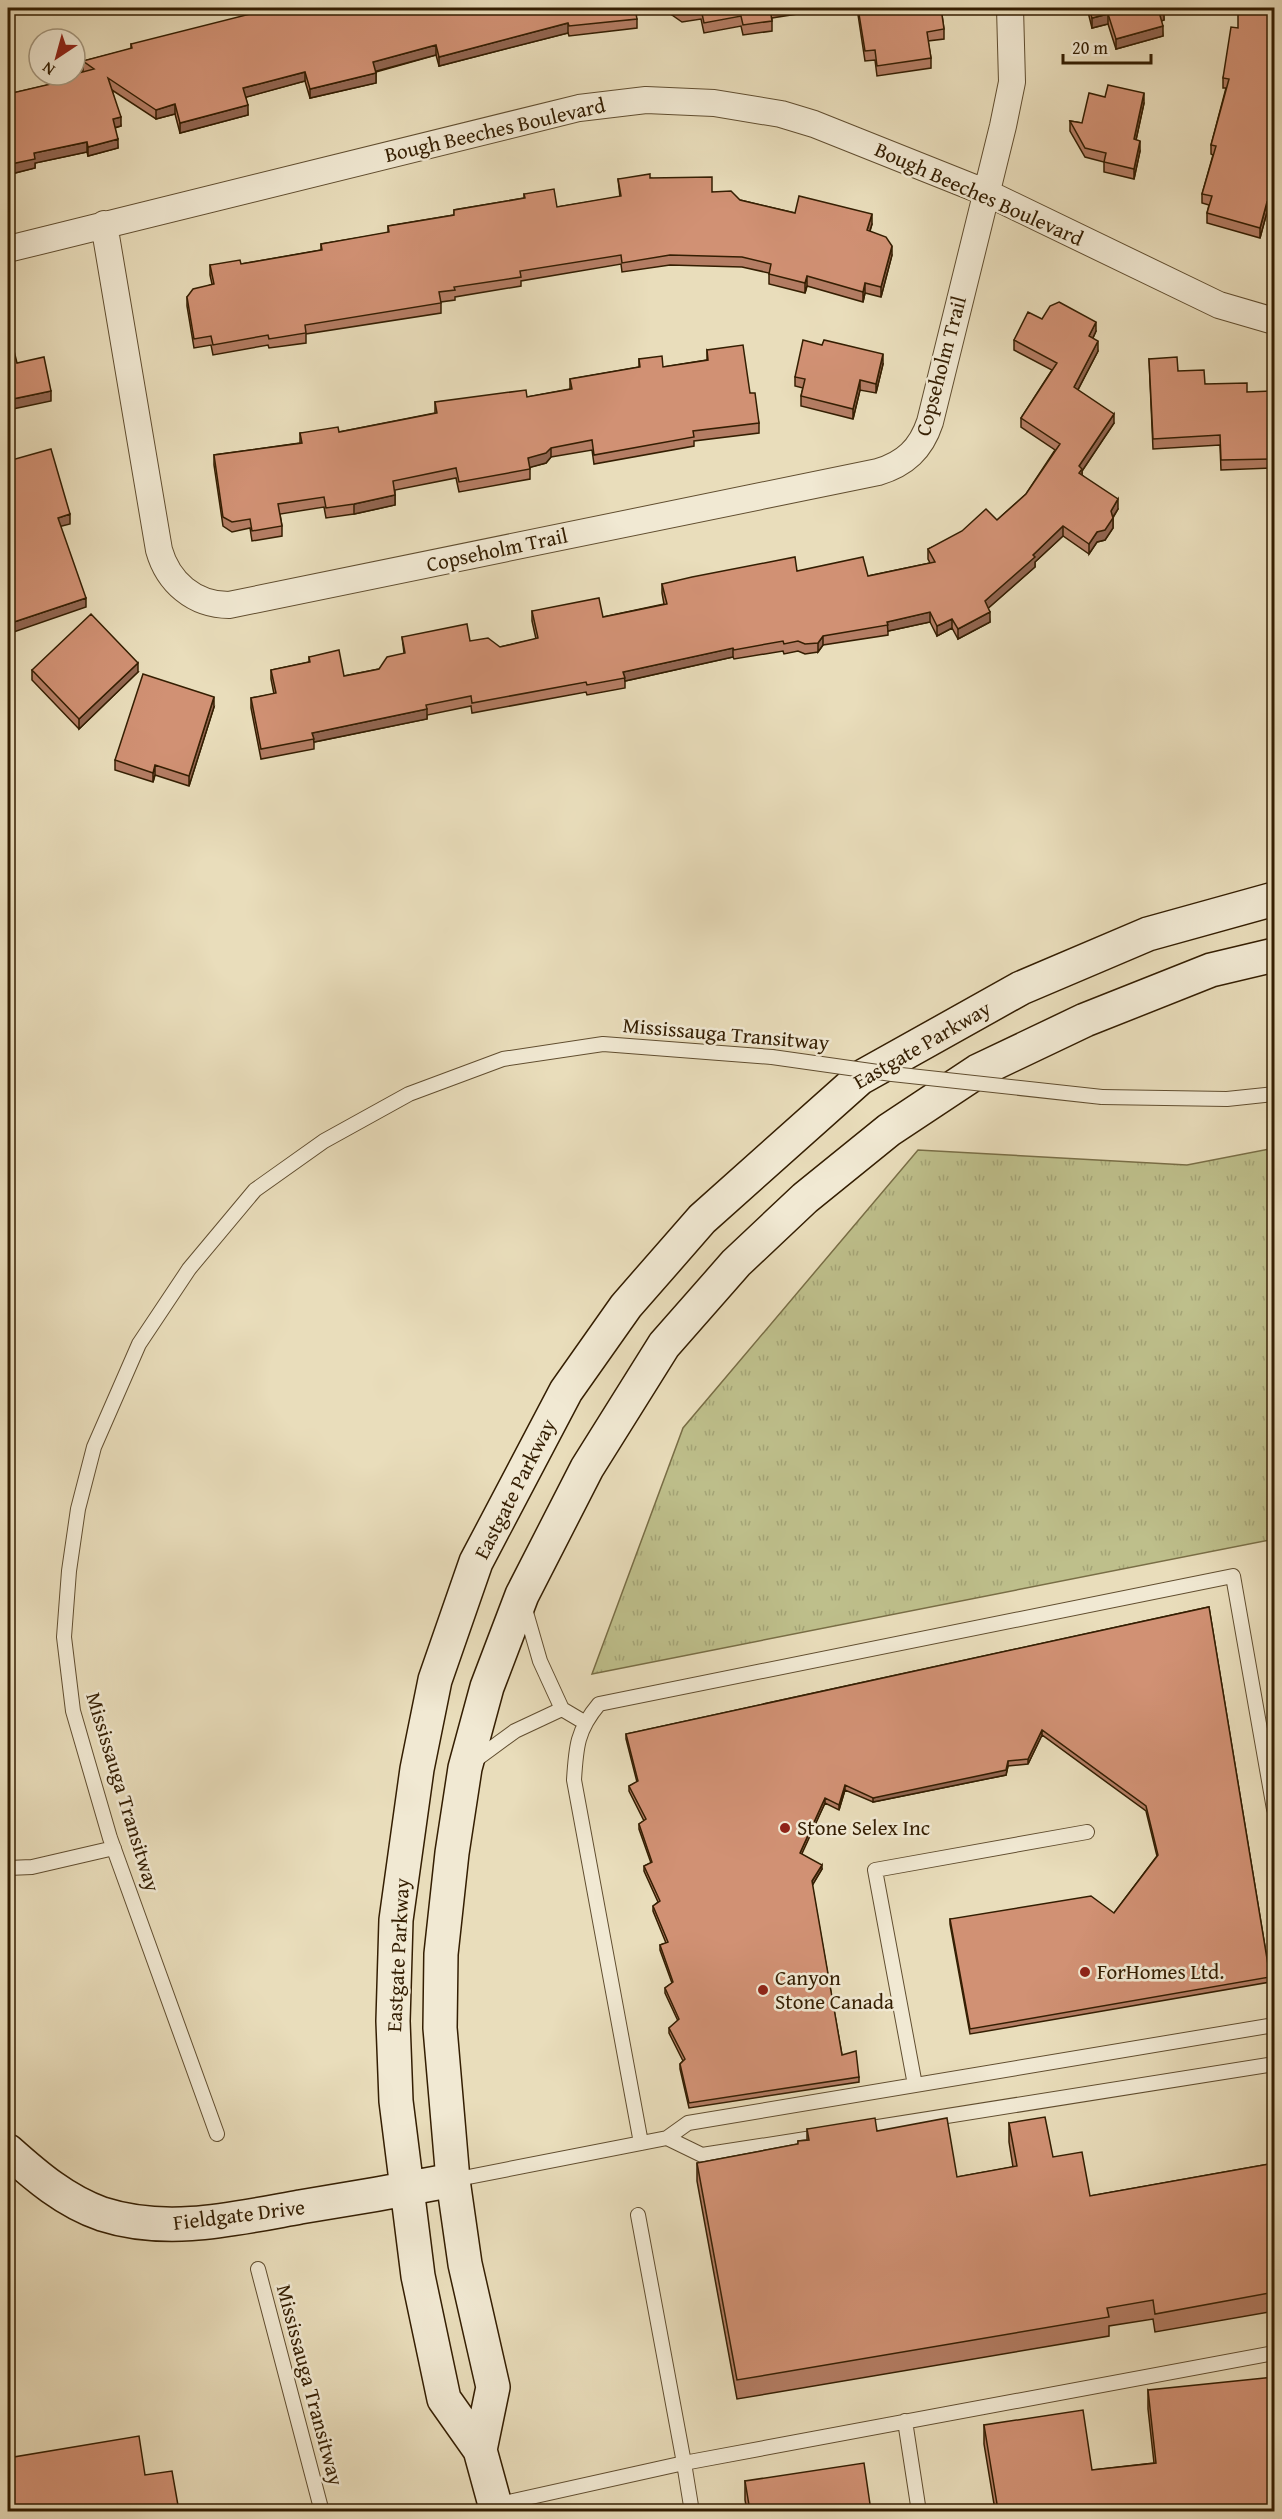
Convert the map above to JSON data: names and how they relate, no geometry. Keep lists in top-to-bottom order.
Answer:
{
  "streets": {
    "main road": ["Eastgate Parkway", "Fieldgate Drive"],
    "street": ["Bough Beeches Boulevard", "Copseholm Trail"],
    "lane": ["Mississauga Transitway"]
  },
  "crossings": [
    ["Bough Beeches Boulevard", "Copseholm Trail"],
    ["Eastgate Parkway", "Fieldgate Drive"]
  ],
  "places": ["Stone Selex Inc", "ForHomes Ltd.", "Canyon Stone Canada"],
  "scale_bar": "20 m",
  "north": "bottom left"
}
